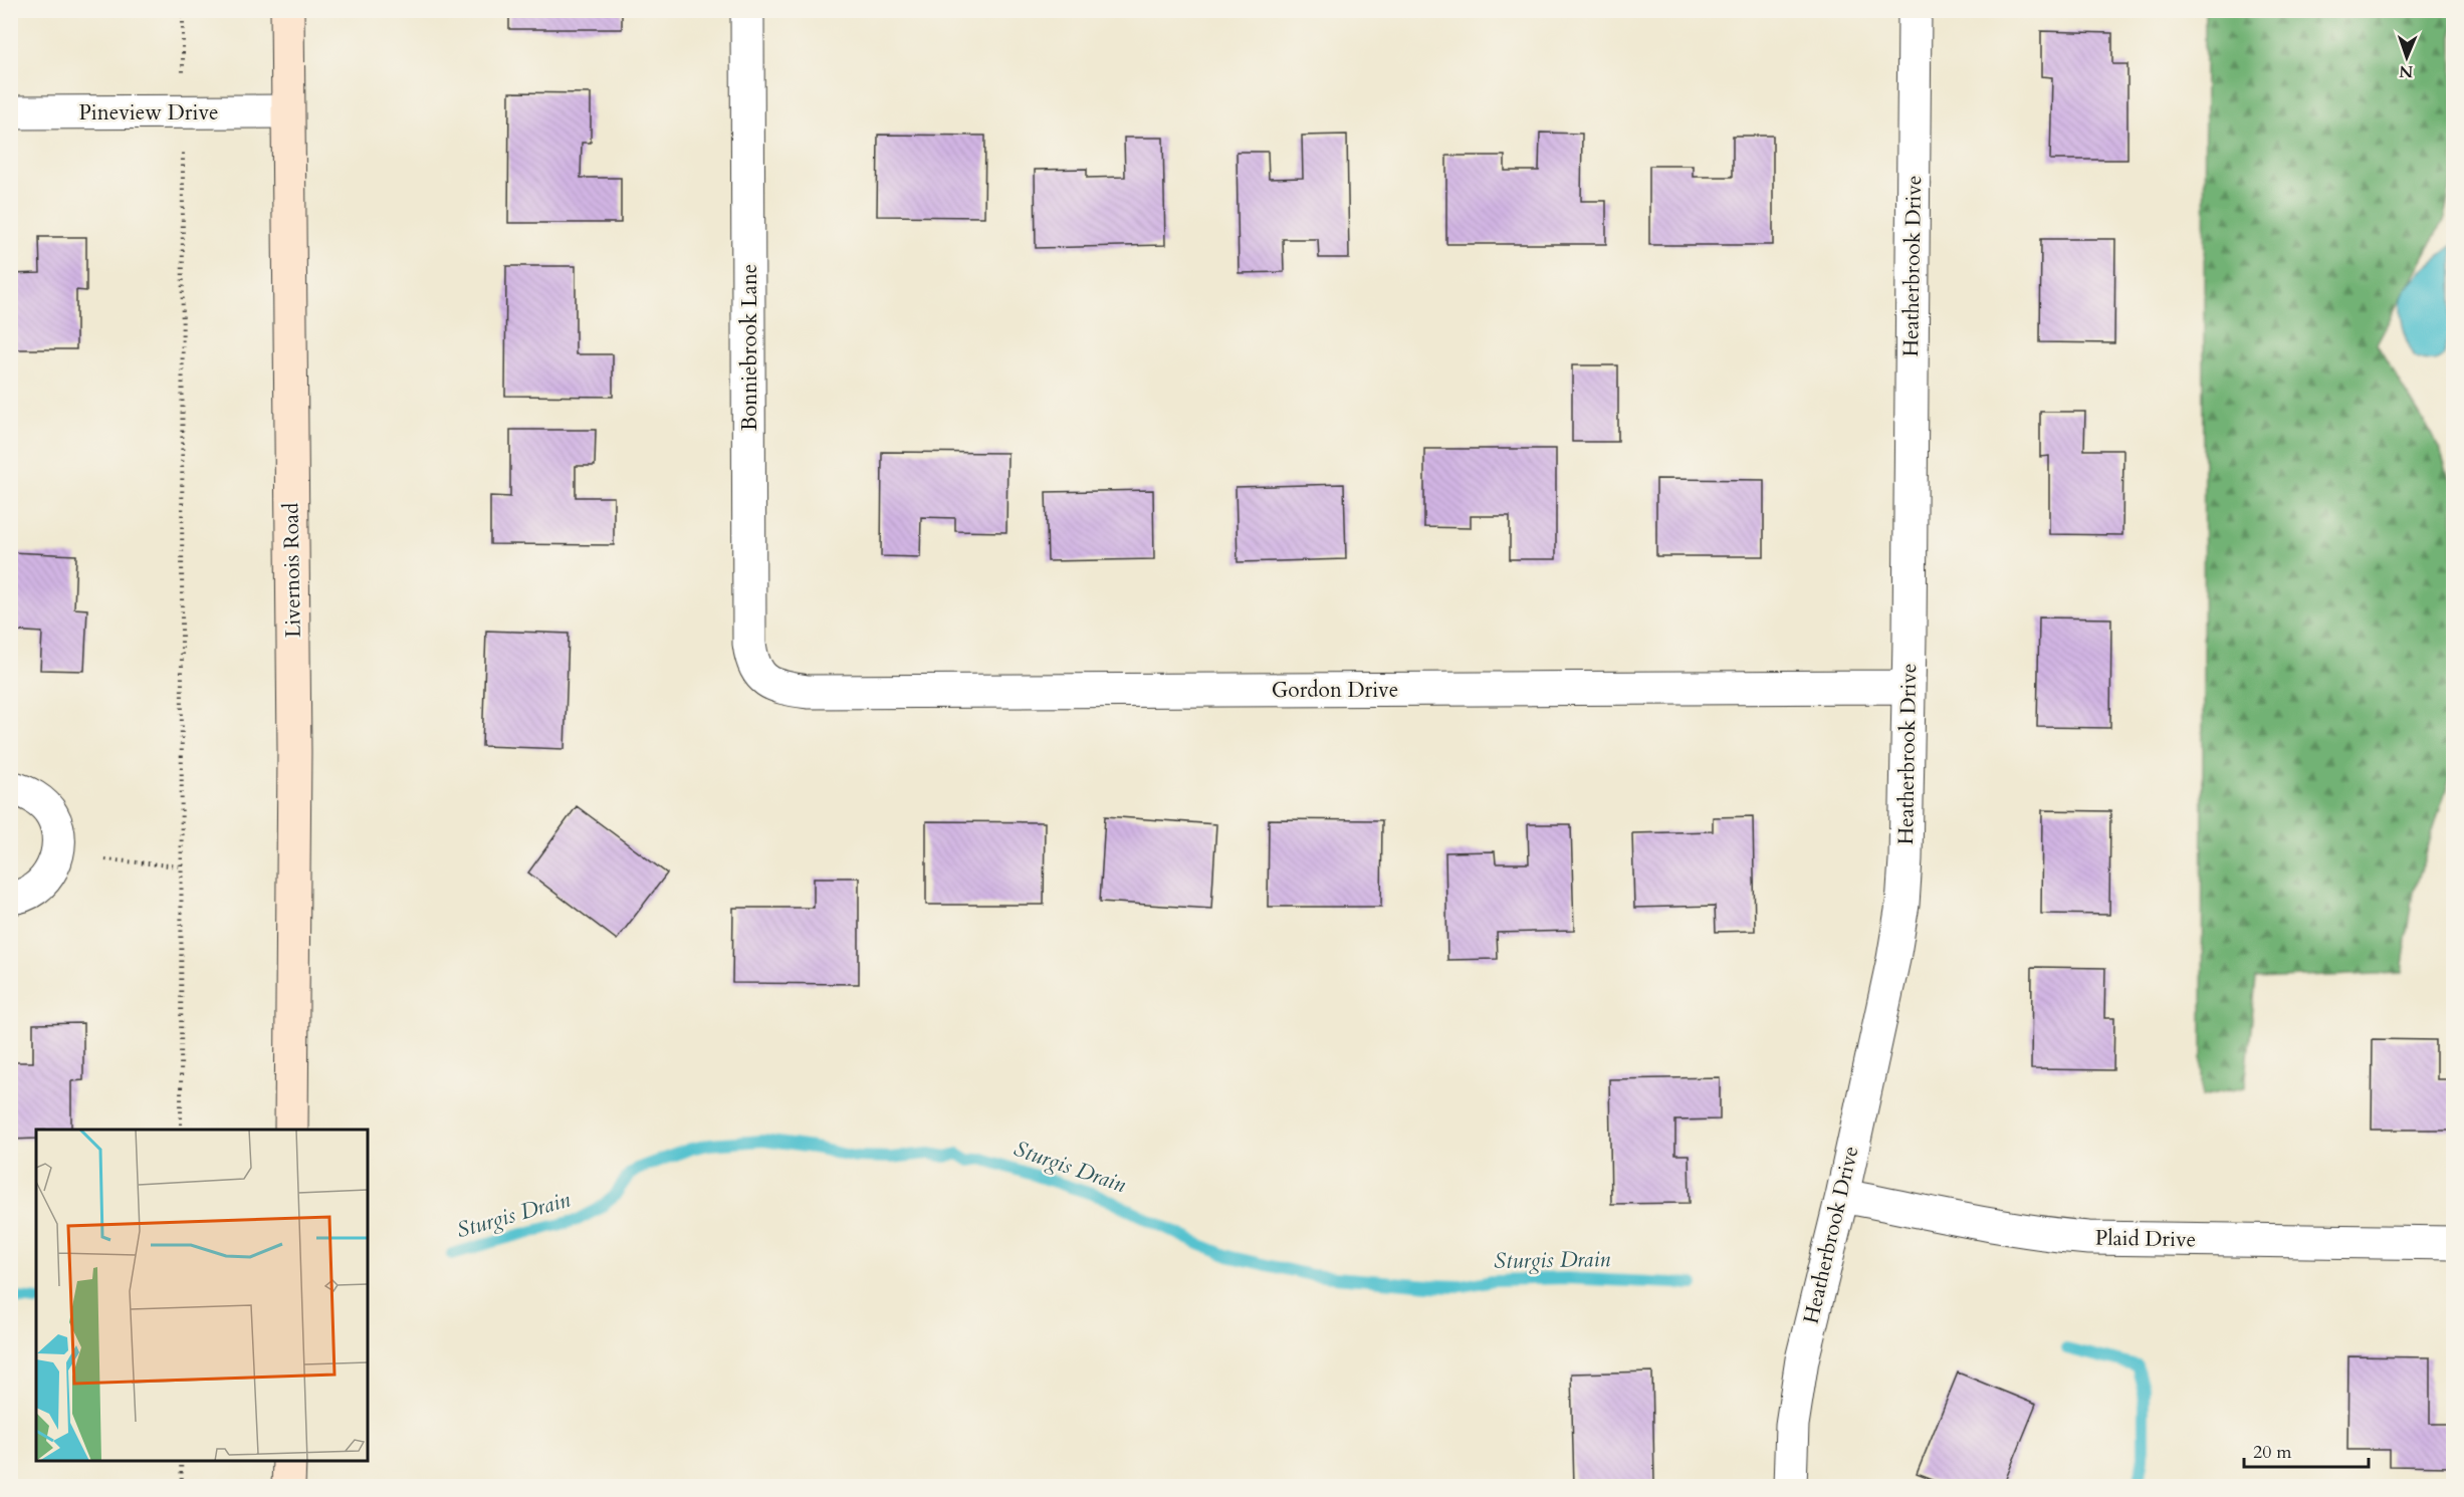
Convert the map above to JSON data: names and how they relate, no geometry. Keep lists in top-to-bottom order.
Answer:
{
  "streets": {
    "main road": ["Livernois Road"],
    "street": [
      "Pineview Drive",
      "Heatherbrook Drive",
      "Bonniebrook Lane",
      "Gordon Drive",
      "Plaid Drive"
    ]
  },
  "crossings": [
    ["Pineview Drive", "Livernois Road"],
    ["Heatherbrook Drive", "Gordon Drive"],
    ["Heatherbrook Drive", "Plaid Drive"],
    ["Bonniebrook Lane", "Gordon Drive"]
  ],
  "water": ["Sturgis Drain"],
  "scale_bar": "20 m",
  "north": "bottom"
}
